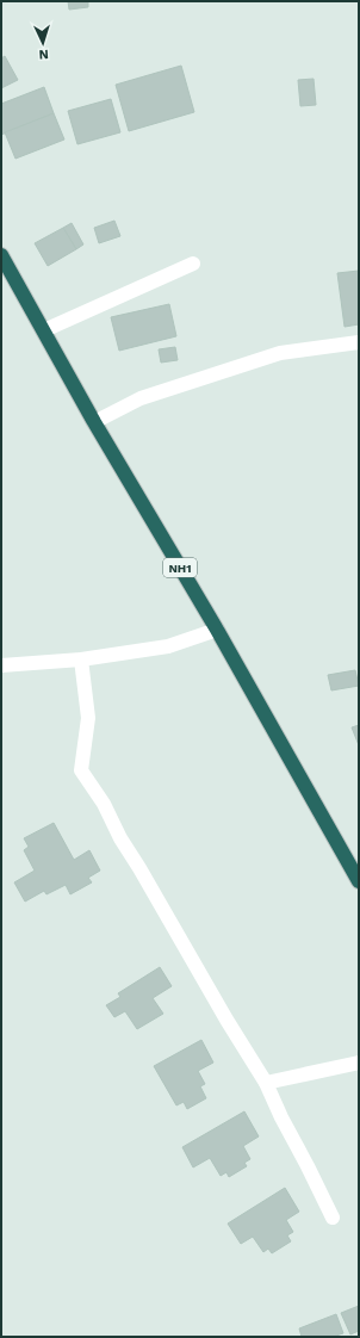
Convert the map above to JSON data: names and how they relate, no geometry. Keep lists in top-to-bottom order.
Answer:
{
  "streets": {
    "highway": ["NH1"]
  },
  "north": "bottom"
}
